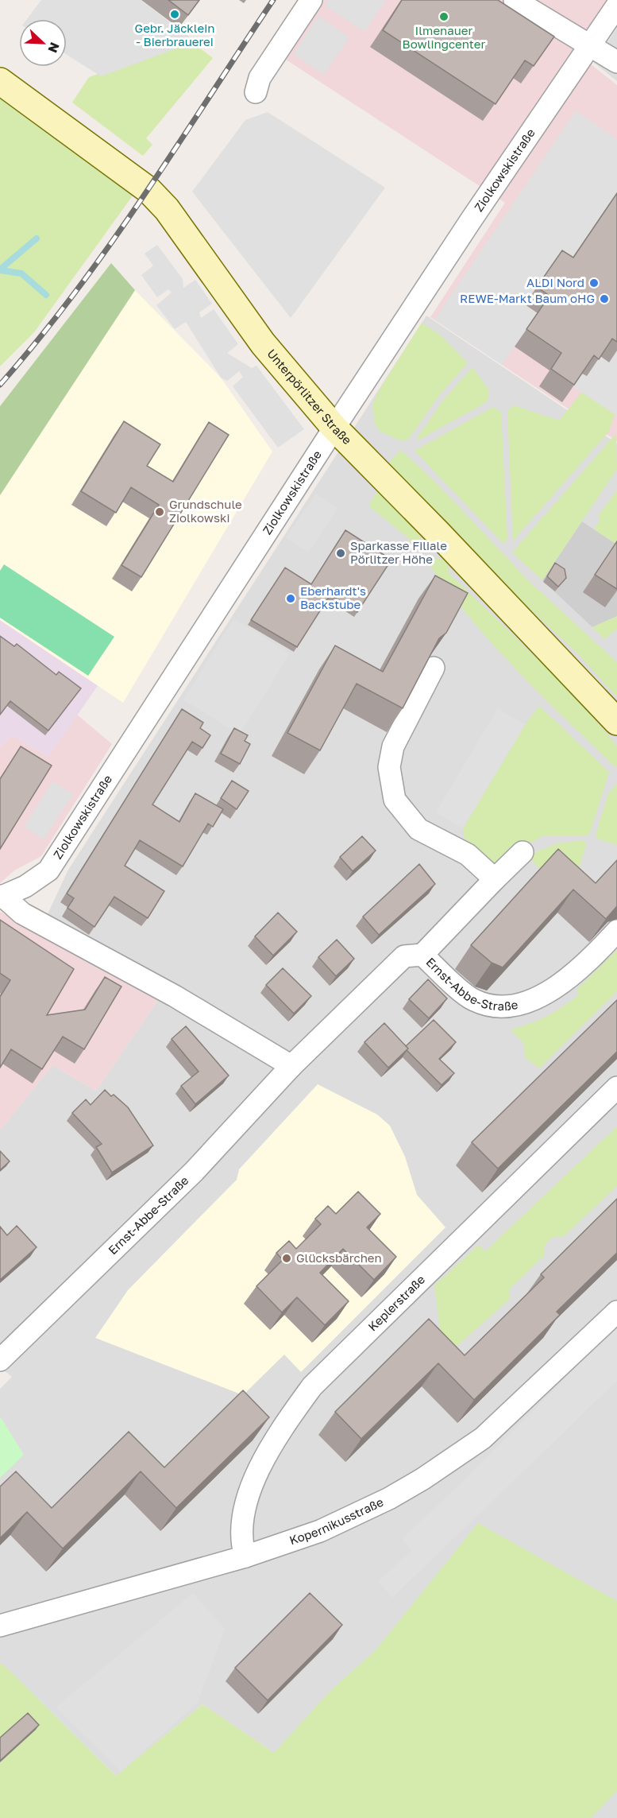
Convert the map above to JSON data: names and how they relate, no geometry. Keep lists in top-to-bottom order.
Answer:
{
  "streets": {
    "street": [
      "Ziolkowskistraße",
      "Unterpörlitzer Straße",
      "Ernst-Abbe-Straße",
      "Keplerstraße",
      "Kopernikusstraße"
    ]
  },
  "crossings": [
    ["Ziolkowskistraße", "Unterpörlitzer Straße"],
    ["Keplerstraße", "Kopernikusstraße"]
  ],
  "places": [
    "Gebr. Jäcklein - Bierbrauerei",
    "Ilmenauer Bowlingcenter",
    "ALDI Nord",
    "REWE-Markt Baum oHG",
    "Grundschule Ziolkowski",
    "Sparkasse Filiale Pörlitzer Höhe",
    "Eberhardt's Backstube",
    "Glücksbärchen"
  ],
  "north": "bottom right"
}
